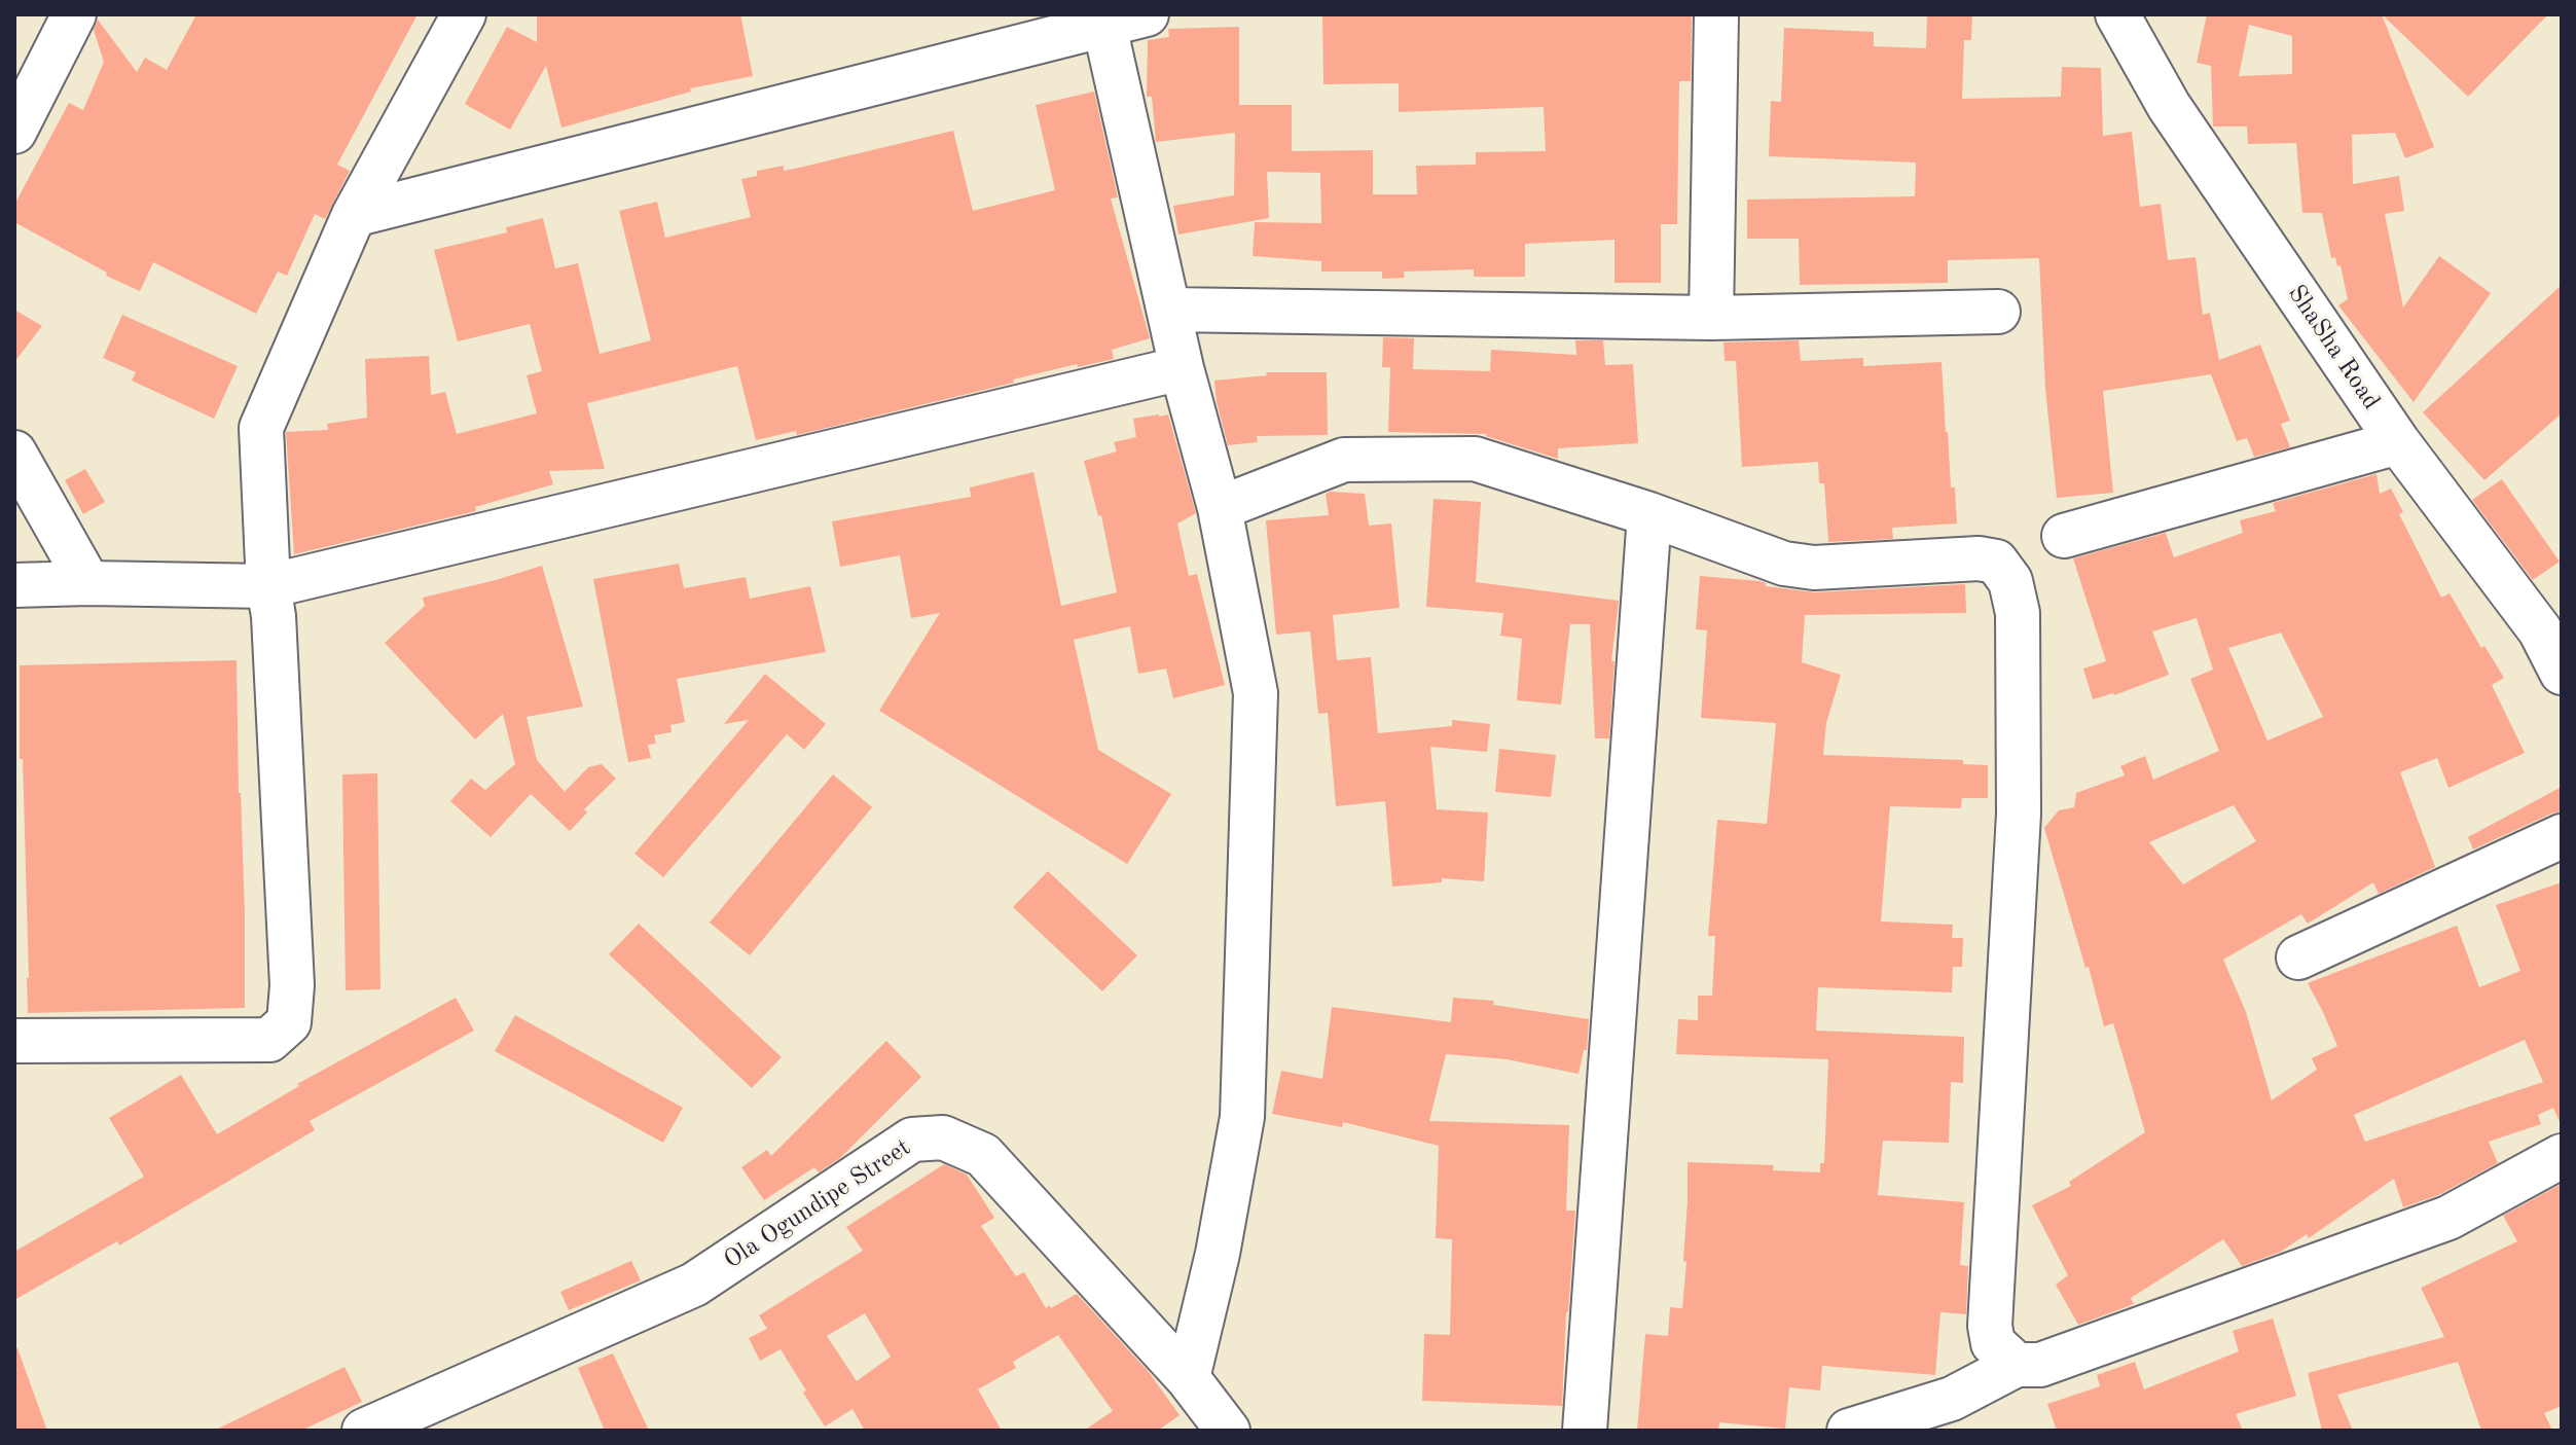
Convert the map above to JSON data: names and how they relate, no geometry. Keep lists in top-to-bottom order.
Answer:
{
  "streets": {
    "street": ["ShaSha Road", "Ola Ogundipe Street"]
  }
}
